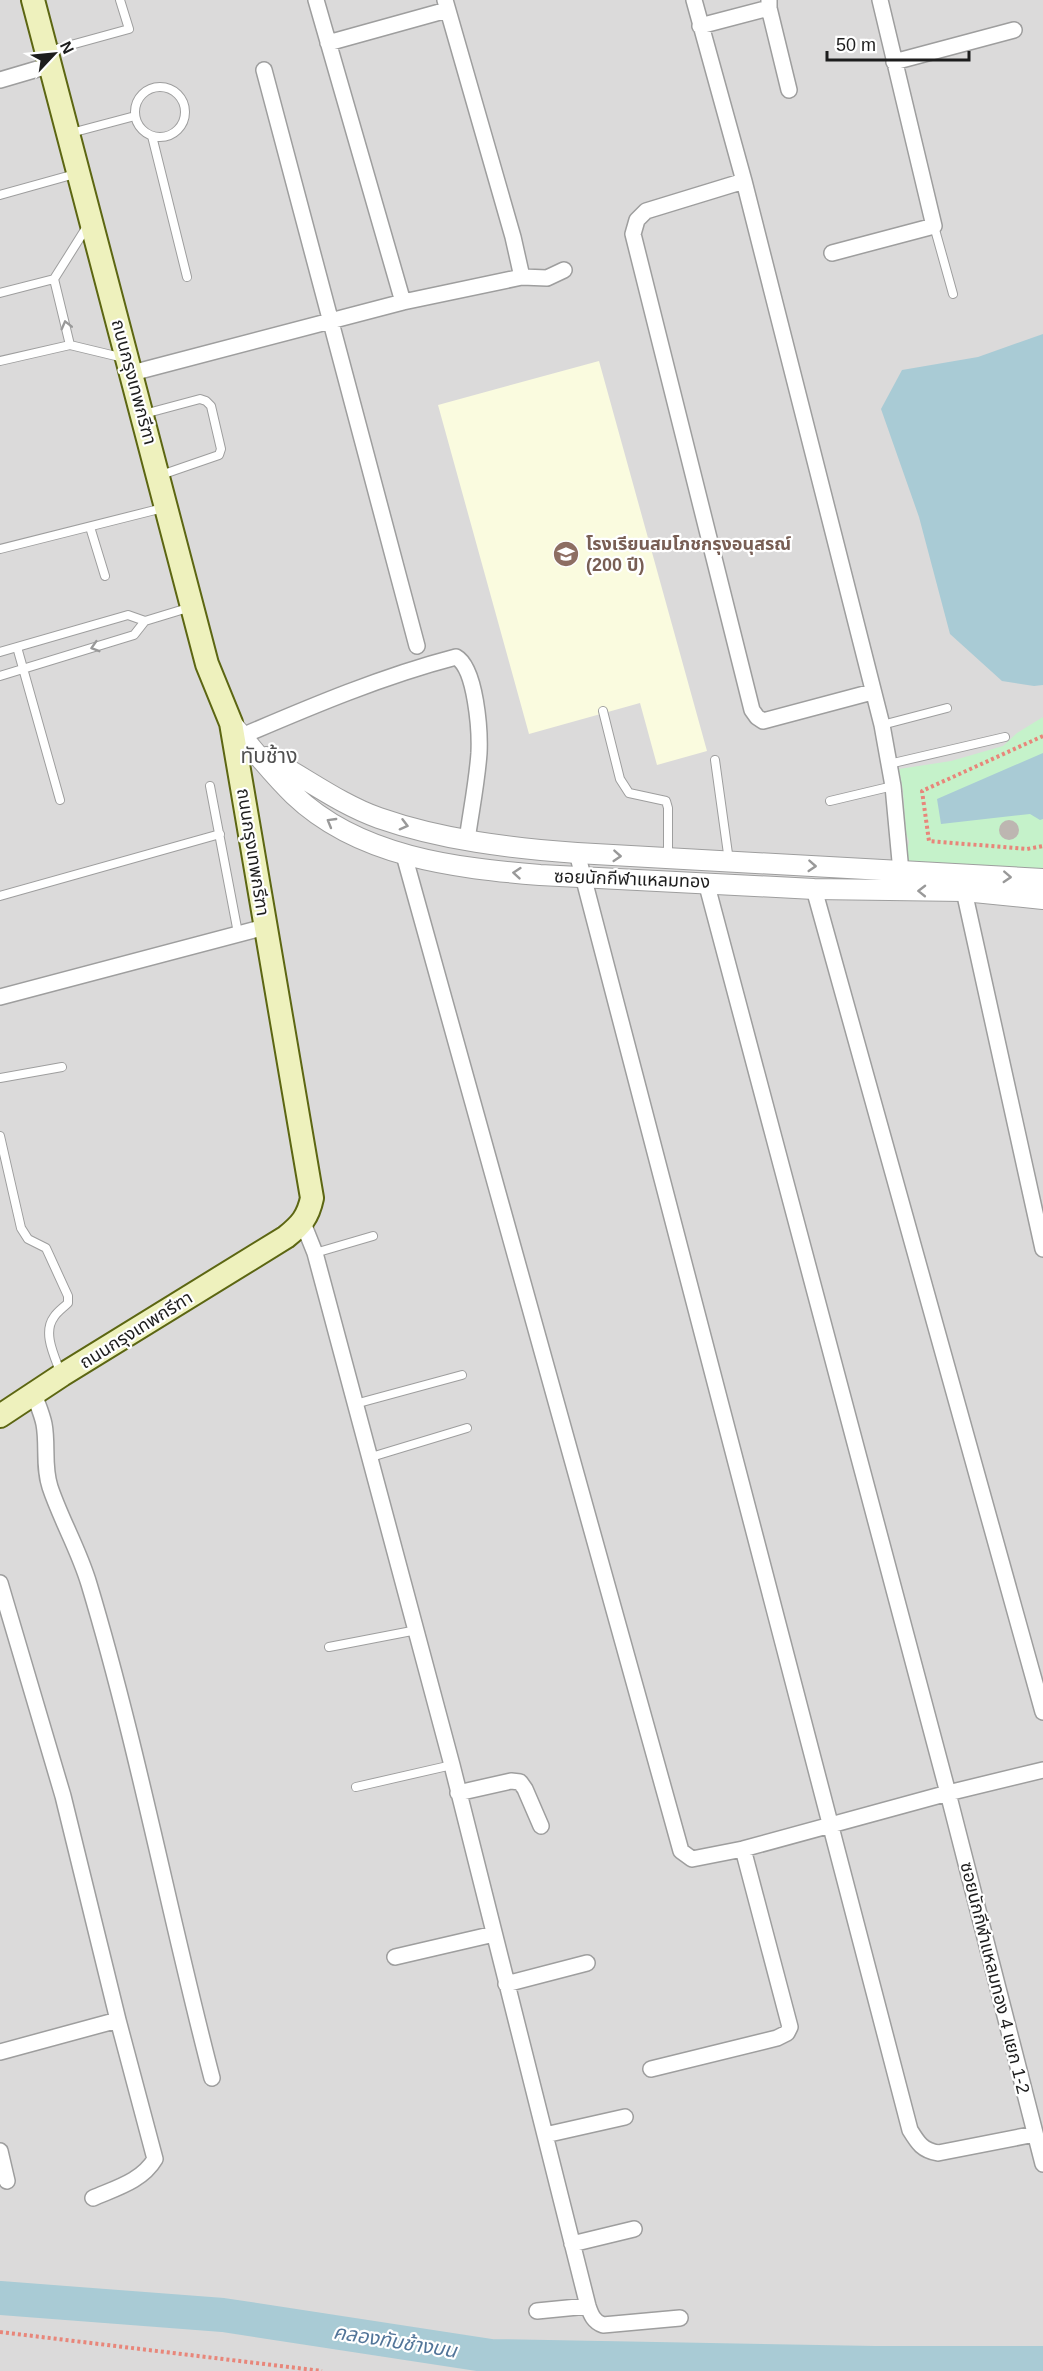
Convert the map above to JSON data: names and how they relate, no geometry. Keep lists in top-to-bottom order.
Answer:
{
  "streets": {
    "main road": ["ถนนกรุงเทพกรีฑา"],
    "street": ["ซอยนักกีฬาแหลมทอง", "ซอยนักกีฬาแหลมทอง 4 แยก 1-2"]
  },
  "crossings": [
    ["ถนนกรุงเทพกรีฑา", "ซอยนักกีฬาแหลมทอง"],
    ["ซอยนักกีฬาแหลมทอง", "ซอยนักกีฬาแหลมทอง 4 แยก 1-2"]
  ],
  "districts": ["ทับช้าง"],
  "water": ["คลองทับช้างบน"],
  "places": {
    "school or university": ["โรงเรียนสมโภชกรุงอนุสรณ์ (200 ปี)"]
  },
  "scale_bar": "50 m",
  "north": "top right"
}
